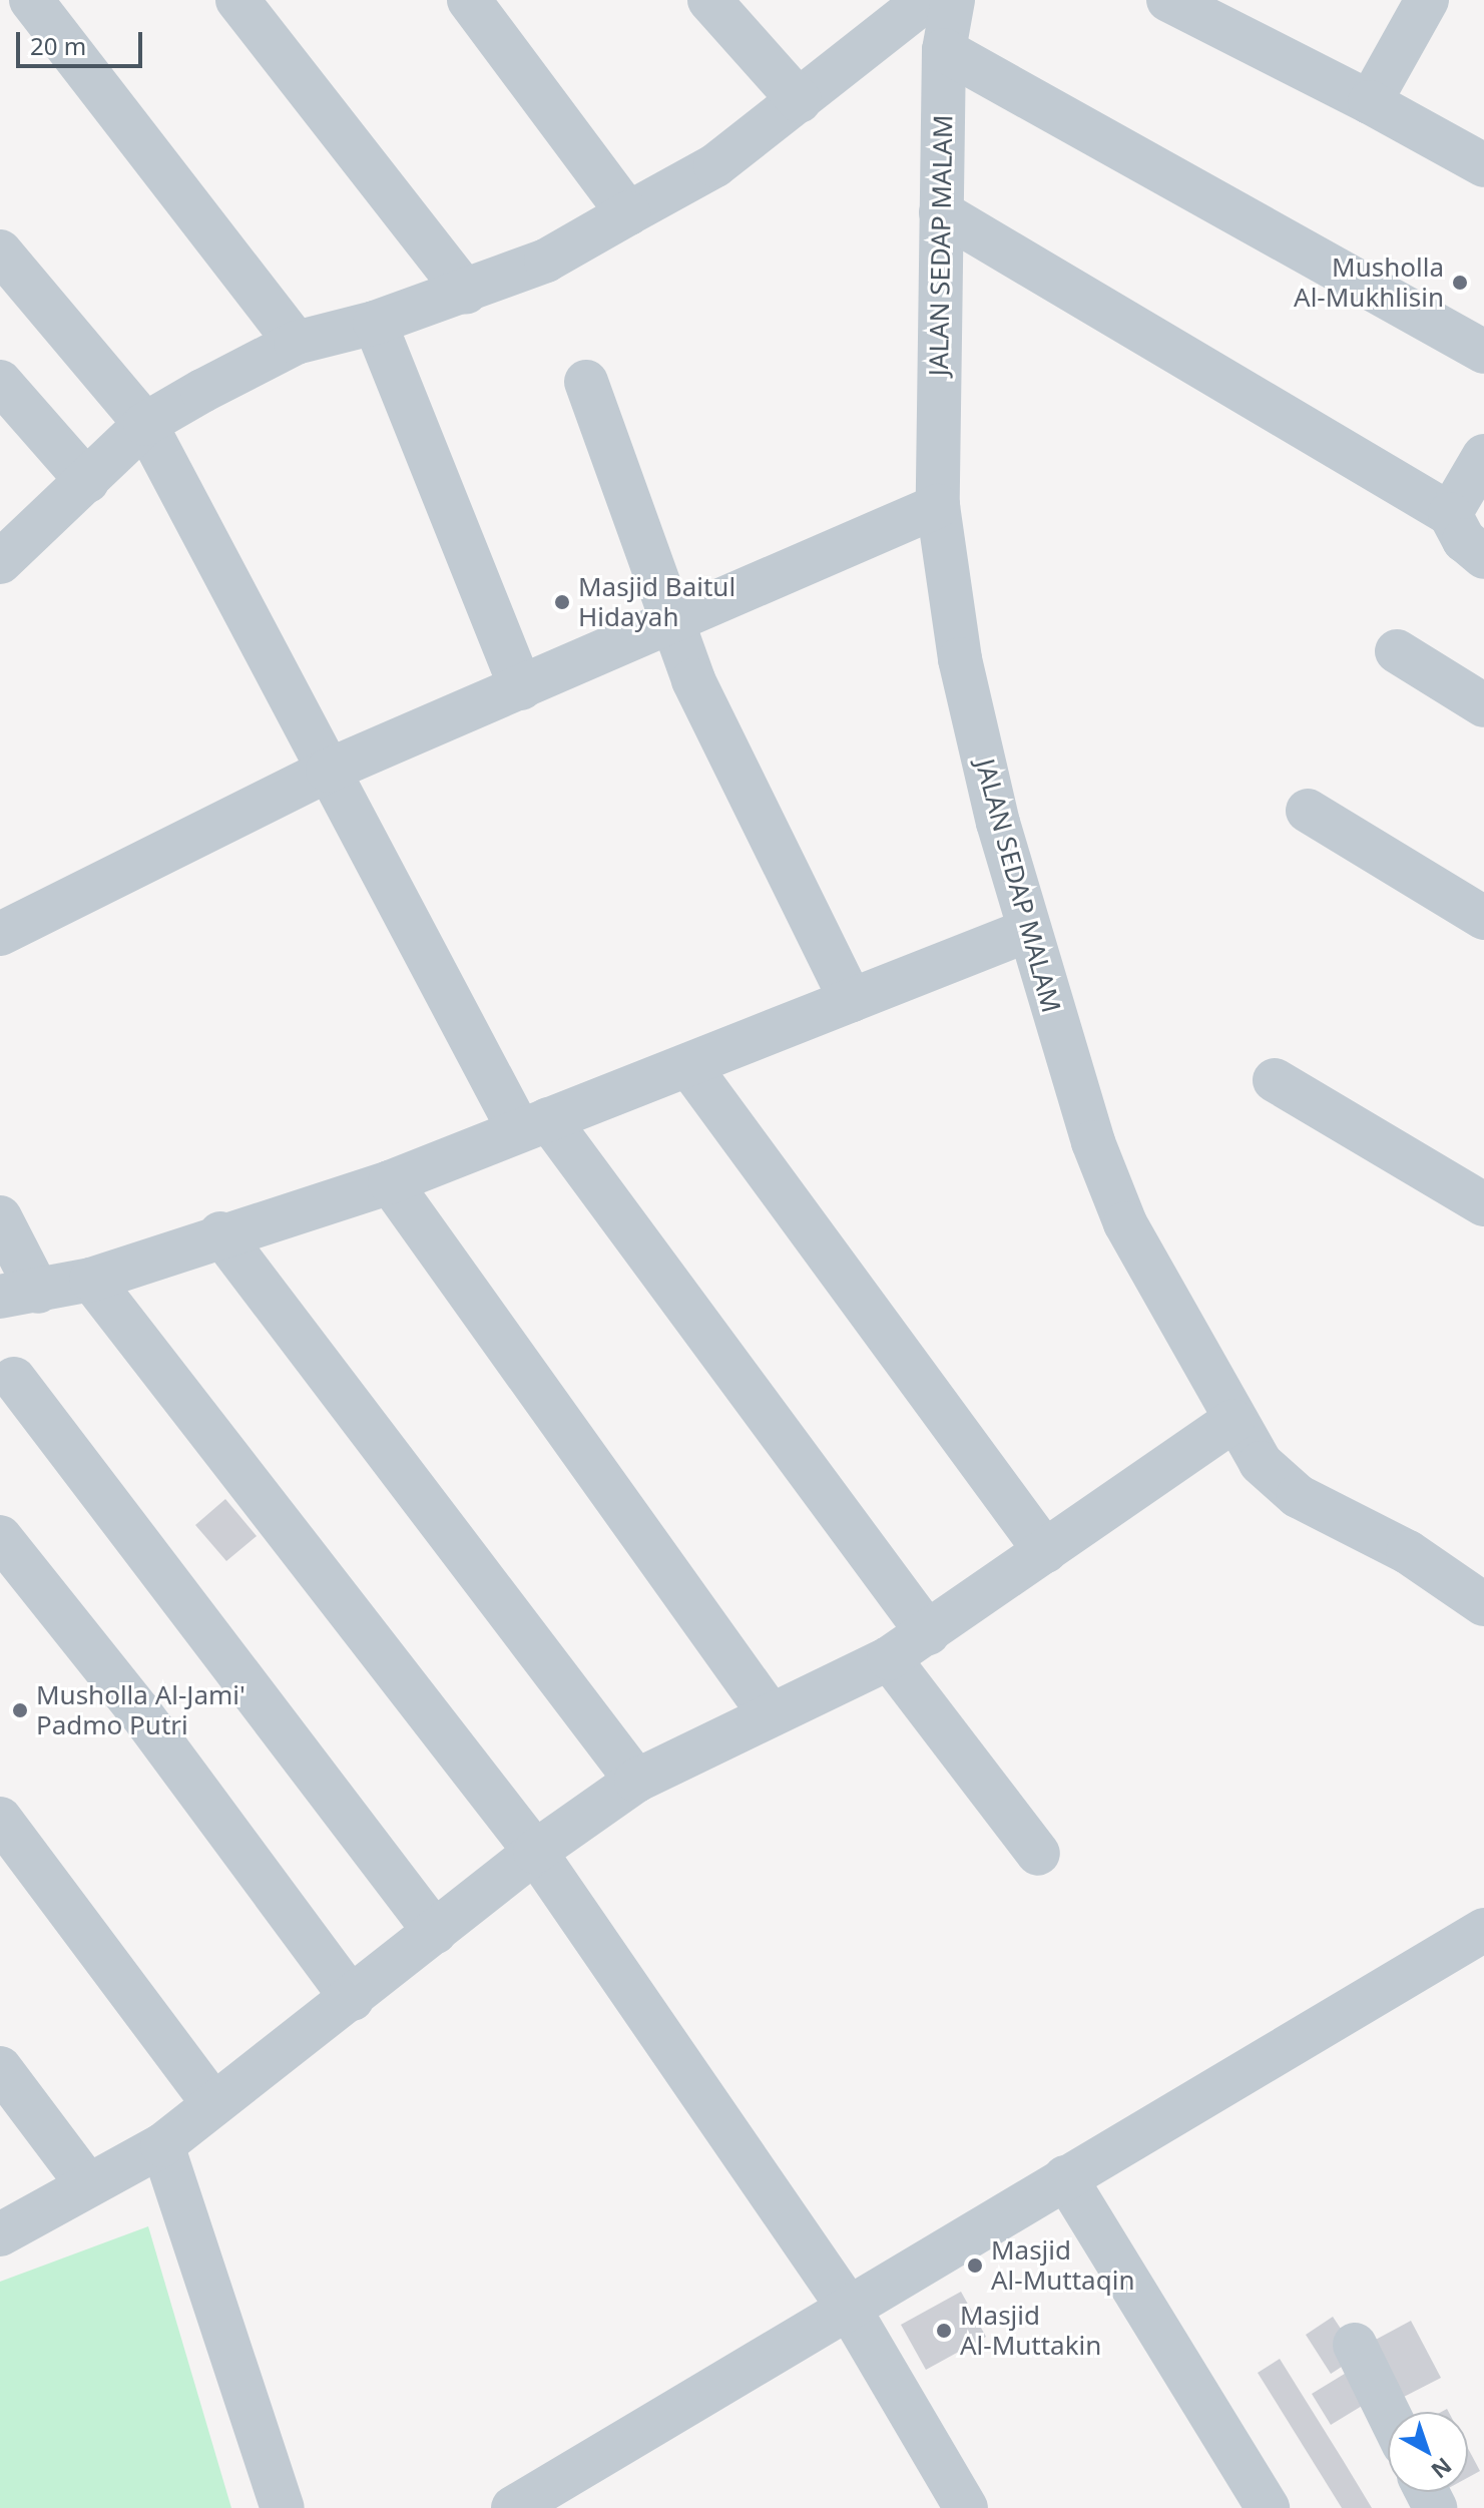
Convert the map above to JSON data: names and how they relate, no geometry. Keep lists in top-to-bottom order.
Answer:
{
  "streets": {
    "street": ["JALAN SEDAP MALAM"]
  },
  "places": [
    "Musholla Al-Mukhlisin",
    "Masjid Baitul Hidayah",
    "Musholla Al-Jami' Padmo Putri",
    "Masjid Al-Muttaqin",
    "Masjid Al-Muttakin"
  ],
  "scale_bar": "20 m",
  "north": "bottom right"
}
